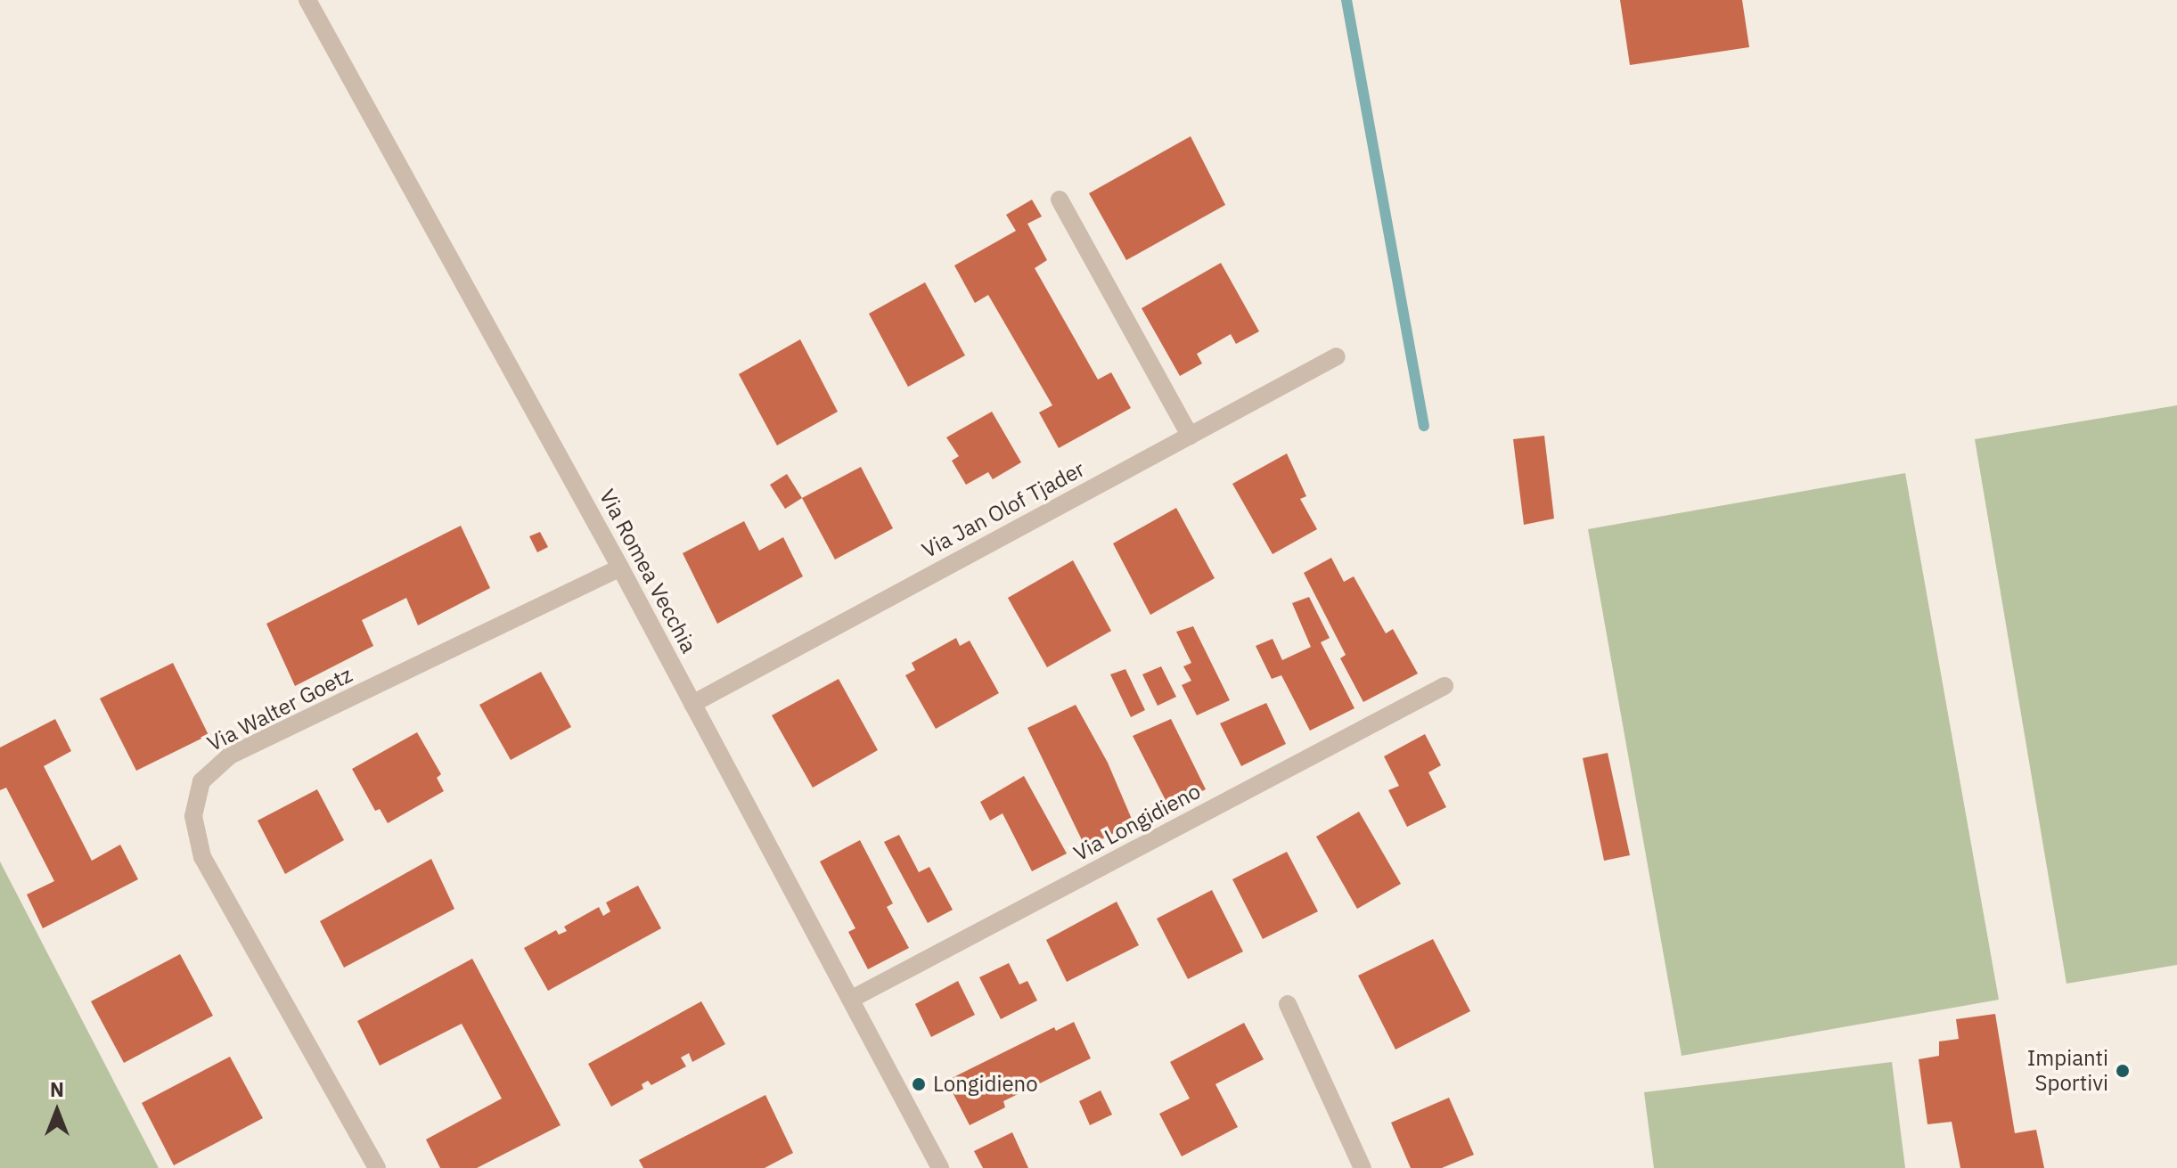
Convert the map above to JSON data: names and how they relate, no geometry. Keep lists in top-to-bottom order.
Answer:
{
  "streets": {
    "street": [
      "Via Jan Olof Tjader",
      "Via Romea Vecchia",
      "Via Walter Goetz",
      "Via Longidieno"
    ]
  },
  "crossings": [
    ["Via Jan Olof Tjader", "Via Romea Vecchia"],
    ["Via Romea Vecchia", "Via Walter Goetz"],
    ["Via Romea Vecchia", "Via Longidieno"]
  ],
  "places": ["Impianti Sportivi", "Longidieno"],
  "north": "top"
}
